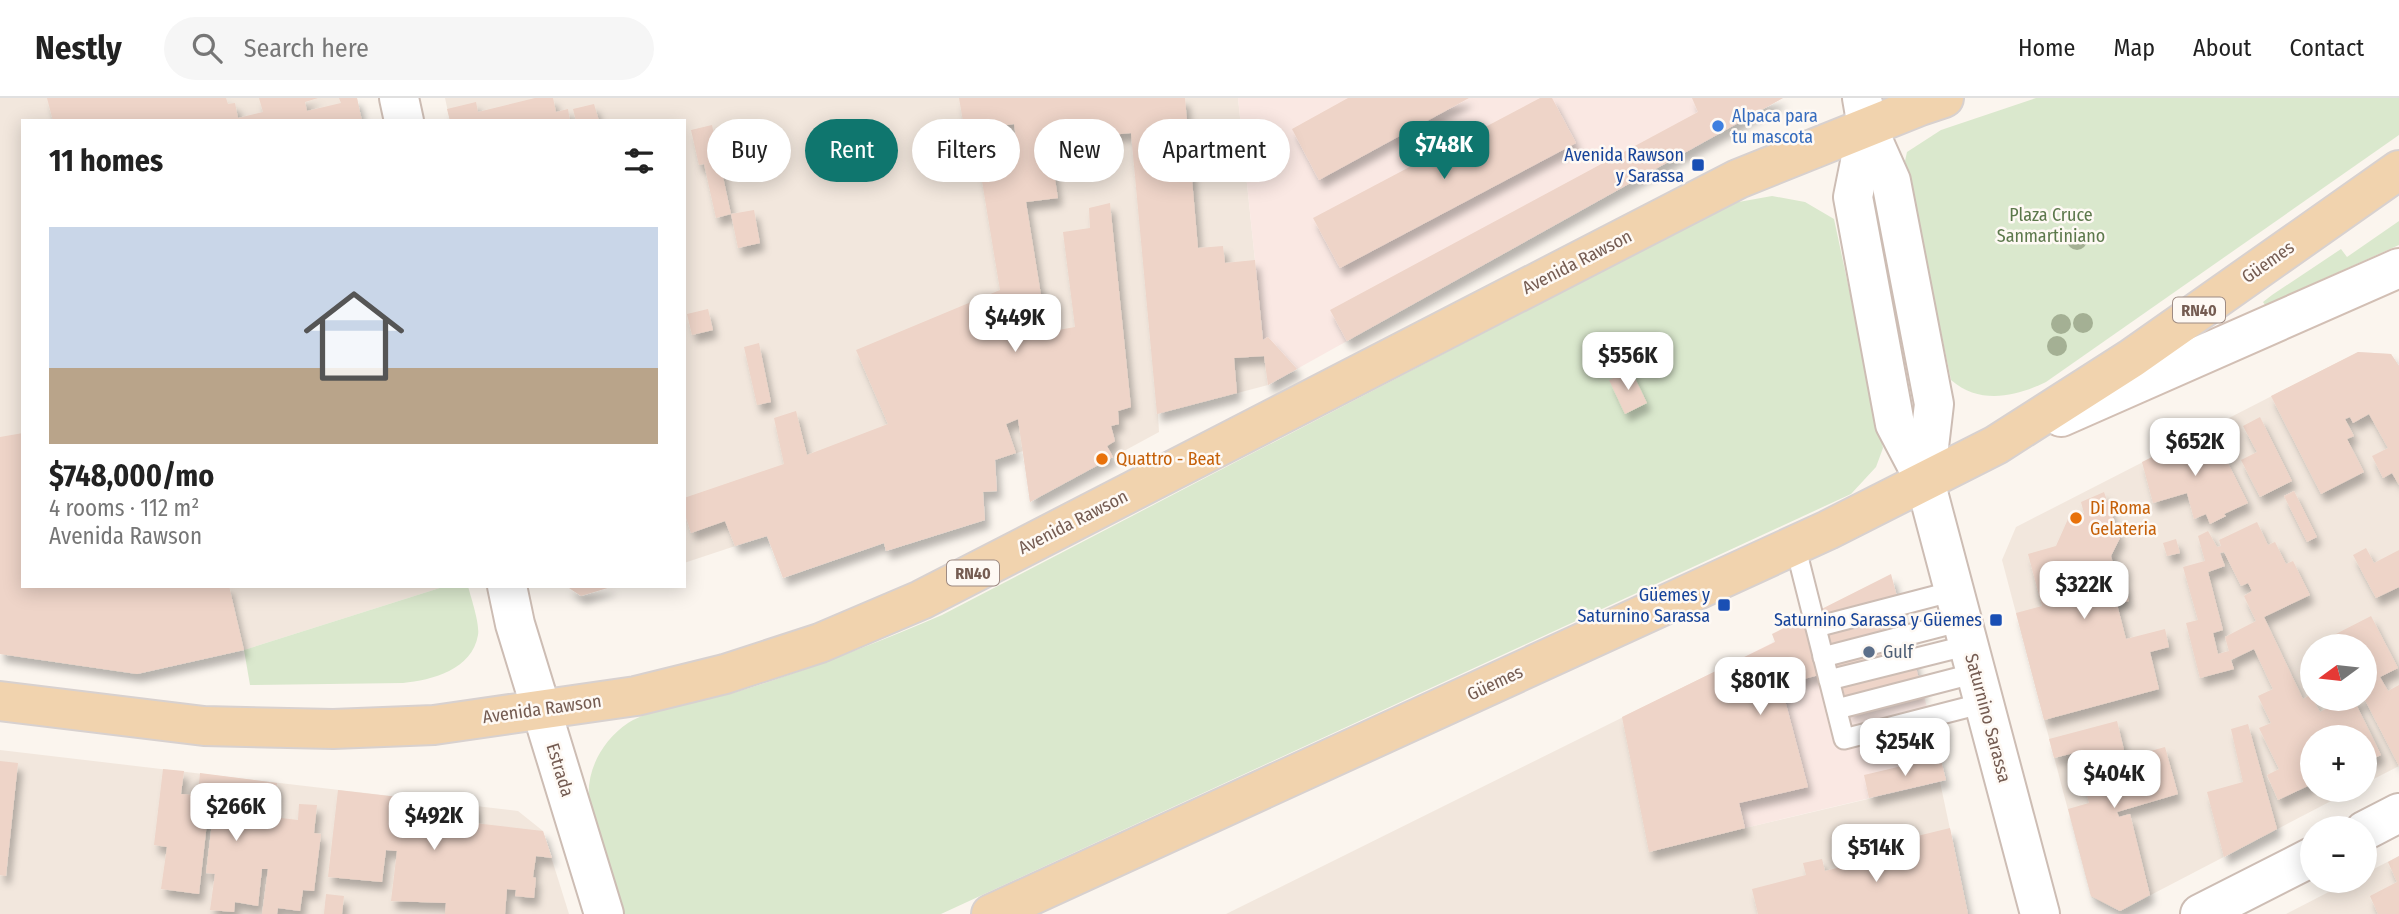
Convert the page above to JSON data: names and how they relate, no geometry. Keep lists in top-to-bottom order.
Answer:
{
  "streets": {
    "main road": ["Avenida Rawson", "Güemes", "RN40"],
    "street": ["Saturnino Sarassa", "Estrada"]
  },
  "crossings": [
    ["Avenida Rawson", "Saturnino Sarassa"],
    ["Avenida Rawson", "Estrada"],
    ["Güemes", "Saturnino Sarassa"]
  ],
  "parks": ["Plaza Cruce Sanmartiniano"],
  "places": {
    "other": [
      "Alpaca para tu mascota",
      "Quattro - Beat",
      "Di Roma Gelateria",
      "Gulf"
    ],
    "transit": ["Avenida Rawson y Sarassa", "Güemes y Saturnino Sarassa", "Saturnino Sarassa y Güemes"]
  },
  "north": "left",
  "page": {
    "header": "Nestly",
    "search": "Search here",
    "nav": [
      "Home",
      "Map",
      "About",
      "Contact"
    ],
    "chip": [
      "Buy",
      "Rent",
      "Filters",
      "New",
      "Apartment"
    ],
    "heading": "11 homes",
    "price": [
      "$748K",
      "$449K",
      "$556K",
      "$652K",
      "$322K",
      "$801K",
      "$254K",
      "$404K",
      "$266K",
      "$492K",
      "$514K"
    ],
    "list": [
      {
        "name": "$748,000/mo",
        "note": "4 rooms · 112 m² · Avenida Rawson"
      }
    ],
    "map_buttons": ["+", "−"]
  }
}
